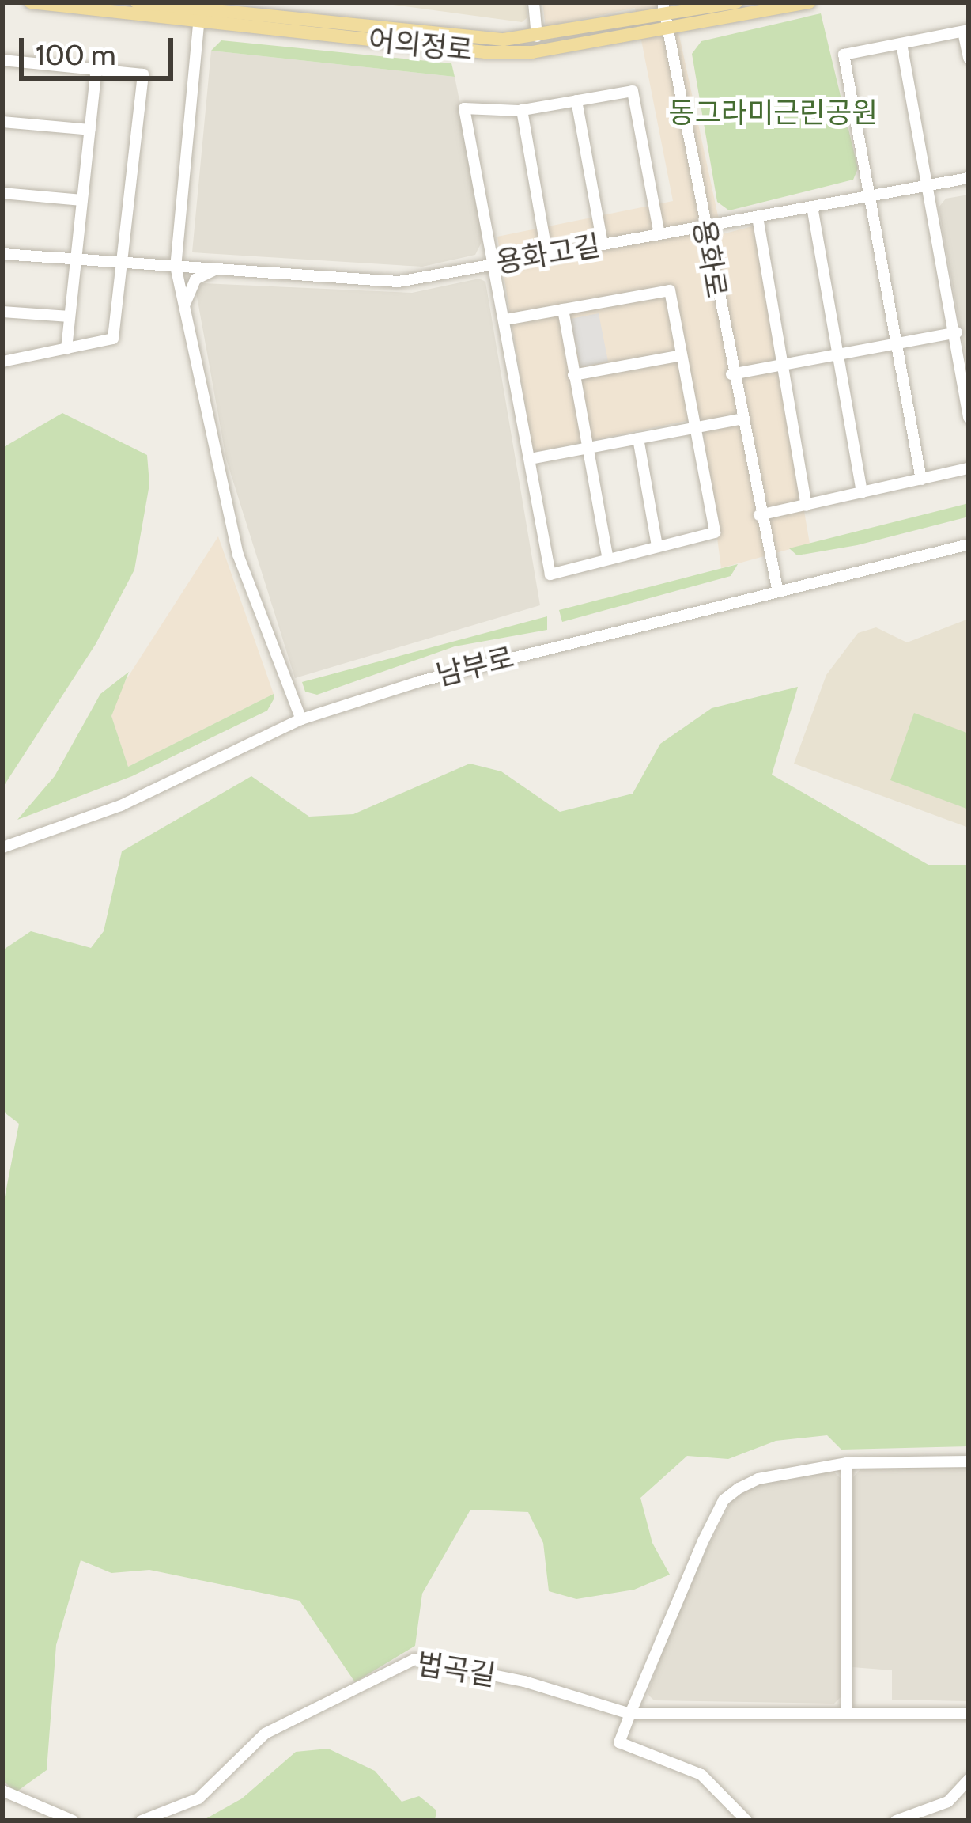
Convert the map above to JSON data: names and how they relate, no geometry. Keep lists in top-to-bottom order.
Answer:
{
  "streets": {
    "main road": ["어의정로"],
    "street": [
      "용화고길",
      "용화로",
      "남부로",
      "법곡길"
    ]
  },
  "crossings": [
    ["어의정로", "용화로"],
    ["용화고길", "용화로"],
    ["용화로", "남부로"]
  ],
  "parks": ["동그라미근린공원"],
  "scale_bar": "100 m"
}
